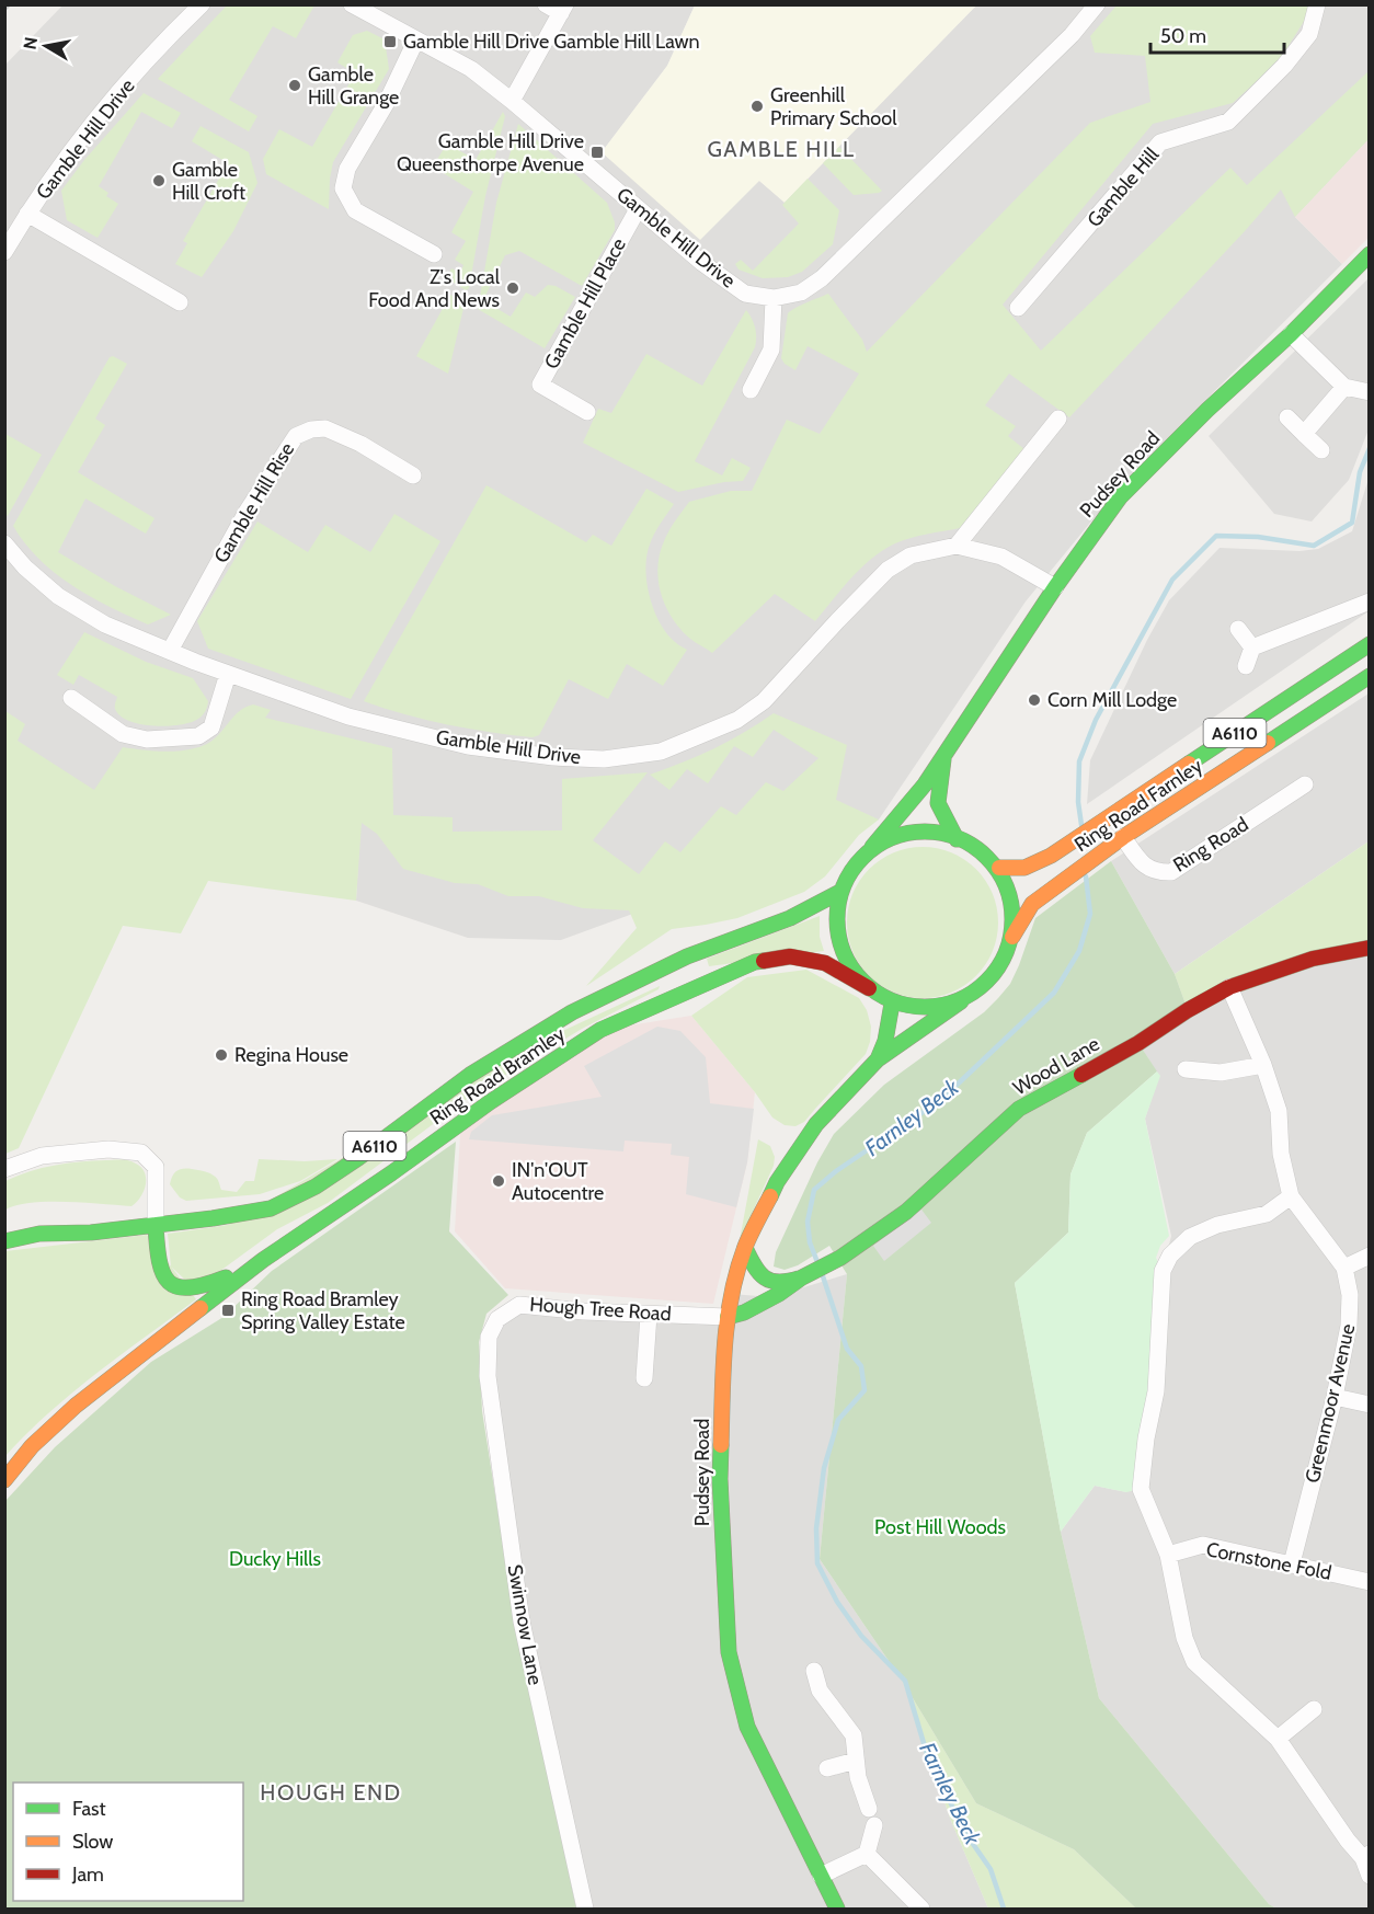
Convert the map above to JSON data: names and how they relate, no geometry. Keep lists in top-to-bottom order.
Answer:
{
  "streets": {
    "main road": [
      "Pudsey Road",
      "A6110",
      "Ring Road Farnley",
      "Wood Lane",
      "Ring Road Bramley"
    ],
    "street": [
      "Gamble Hill Drive",
      "Gamble Hill",
      "Gamble Hill Place",
      "Gamble Hill Rise",
      "Ring Road",
      "Hough Tree Road",
      "Greenmoor Avenue",
      "Cornstone Fold",
      "Swinnow Lane"
    ]
  },
  "crossings": [
    ["Gamble Hill Drive", "Gamble Hill Place"],
    ["Gamble Hill Drive", "Pudsey Road"],
    ["Gamble Hill Drive", "Gamble Hill Rise"],
    ["Pudsey Road", "A6110"],
    ["Pudsey Road", "Ring Road Farnley"],
    ["Pudsey Road", "Wood Lane"],
    ["Pudsey Road", "Ring Road Bramley"],
    ["Pudsey Road", "Hough Tree Road"],
    ["A6110", "Ring Road Farnley"],
    ["A6110", "Ring Road Bramley"],
    ["Ring Road Farnley", "Ring Road"],
    ["Ring Road Farnley", "Ring Road Bramley"],
    ["Wood Lane", "Hough Tree Road"],
    ["Wood Lane", "Greenmoor Avenue"],
    ["Hough Tree Road", "Swinnow Lane"],
    ["Greenmoor Avenue", "Cornstone Fold"]
  ],
  "districts": ["GAMBLE HILL", "HOUGH END"],
  "water": ["Farnley Beck"],
  "parks": ["Post Hill Woods", "Ducky Hills"],
  "places": {
    "transit": ["Gamble Hill Drive Gamble Hill Lawn", "Gamble Hill Drive Queensthorpe Avenue", "Ring Road Bramley Spring Valley Estate"],
    "other": [
      "Gamble Hill Grange",
      "Greenhill Primary School",
      "Gamble Hill Croft",
      "Z's Local Food And News",
      "Corn Mill Lodge",
      "Regina House",
      "IN'n'OUT Autocentre"
    ]
  },
  "legend": ["Fast", "Slow", "Jam"],
  "scale_bar": "50 m",
  "north": "left"
}
